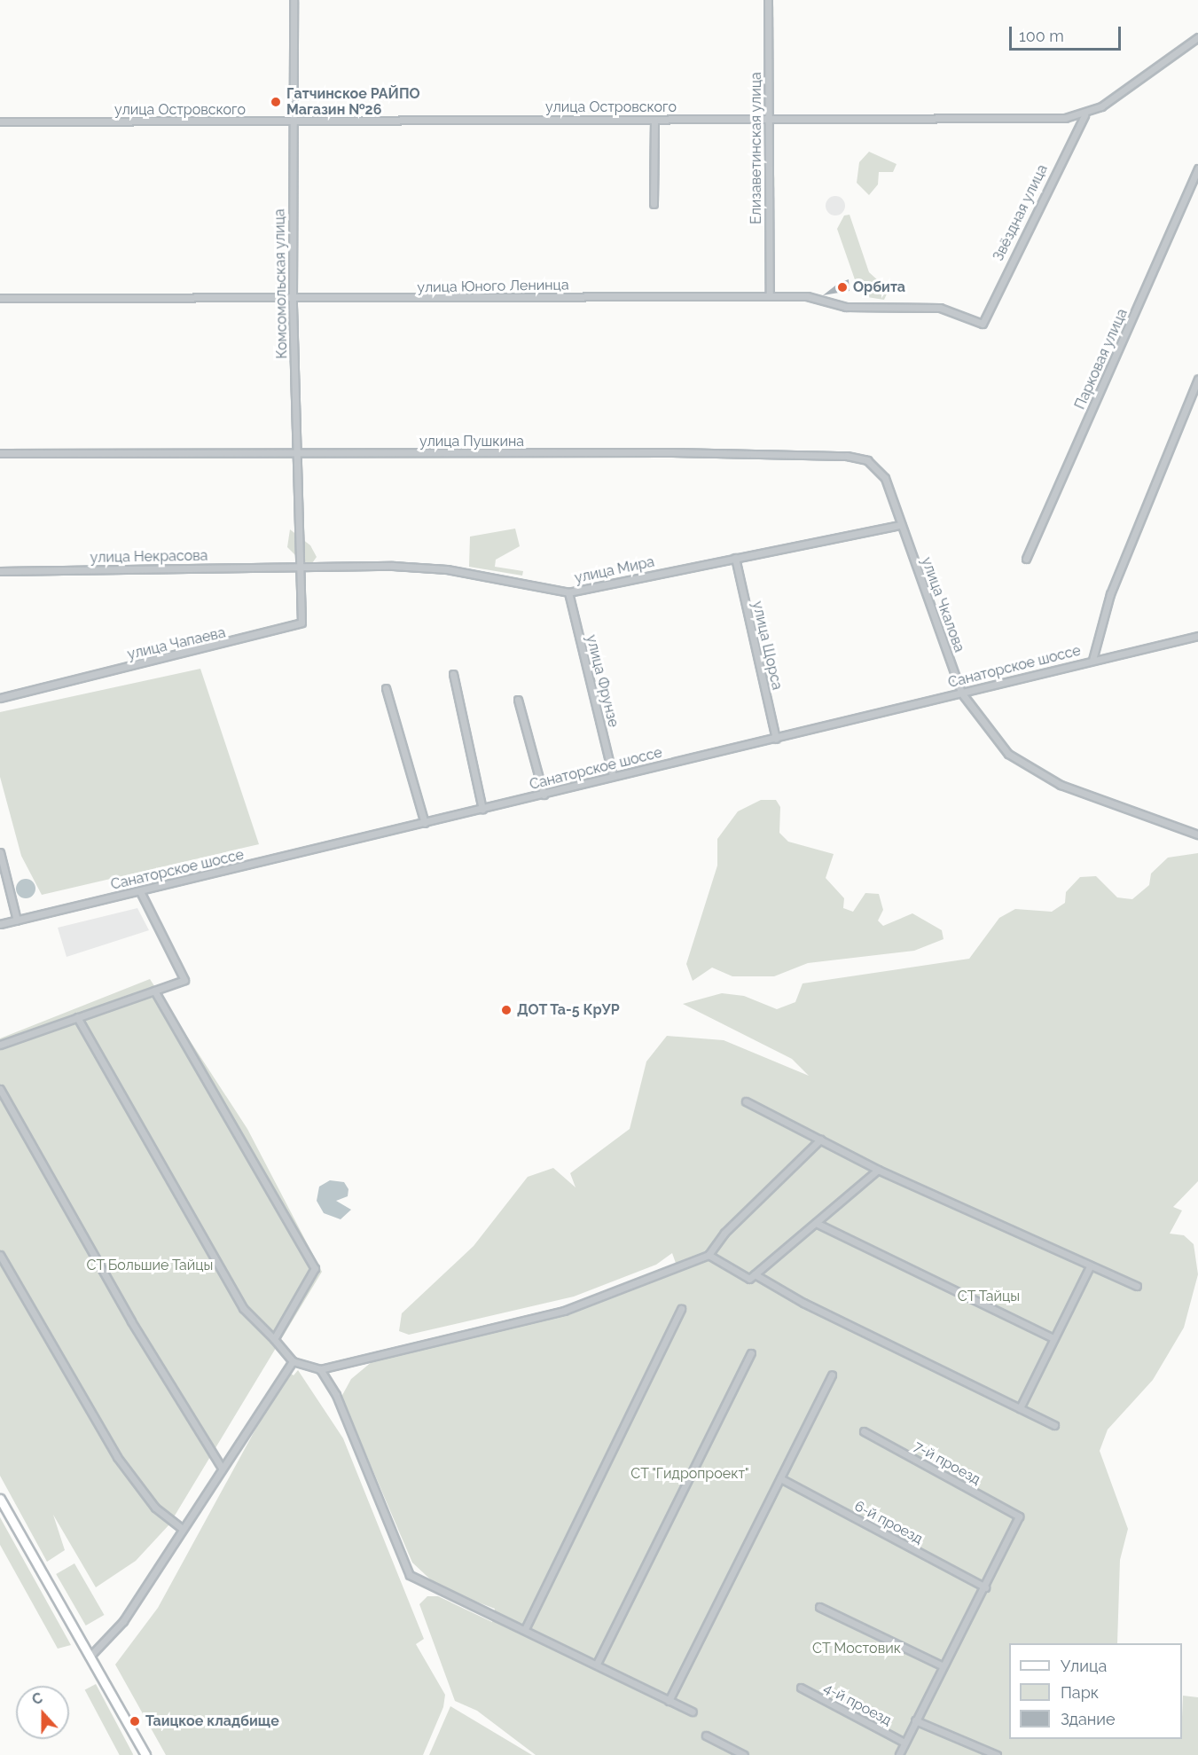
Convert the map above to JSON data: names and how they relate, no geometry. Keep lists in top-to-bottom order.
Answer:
{
  "streets": {
    "street": [
      "улица Островского",
      "Елизаветинская улица",
      "Звёздная улица",
      "Комсомольская улица",
      "улица Юного Ленинца",
      "Парковая улица",
      "улица Пушкина",
      "улица Некрасова",
      "улица Мира",
      "улица Чкалова",
      "улица Чапаева",
      "улица Щорса",
      "Санаторское шоссе",
      "улица Фрунзе",
      "7-й проезд",
      "6-й проезд",
      "4-й проезд"
    ]
  },
  "crossings": [
    ["улица Островского", "Елизаветинская улица"],
    ["улица Островского", "Звёздная улица"],
    ["улица Островского", "Комсомольская улица"],
    ["Елизаветинская улица", "улица Юного Ленинца"],
    ["Звёздная улица", "улица Юного Ленинца"],
    ["Комсомольская улица", "улица Юного Ленинца"],
    ["Комсомольская улица", "улица Пушкина"],
    ["Комсомольская улица", "улица Некрасова"],
    ["Комсомольская улица", "улица Мира"],
    ["Комсомольская улица", "улица Чапаева"],
    ["улица Пушкина", "улица Мира"],
    ["улица Пушкина", "улица Чкалова"],
    ["улица Некрасова", "улица Мира"],
    ["улица Некрасова", "улица Чапаева"],
    ["улица Мира", "улица Чкалова"],
    ["улица Мира", "улица Чапаева"],
    ["улица Мира", "улица Щорса"],
    ["улица Мира", "улица Фрунзе"],
    ["улица Чкалова", "Санаторское шоссе"],
    ["улица Щорса", "Санаторское шоссе"],
    ["Санаторское шоссе", "улица Фрунзе"],
    ["7-й проезд", "6-й проезд"]
  ],
  "parks": [
    "СТ Большие Тайцы",
    "СТ Тайцы",
    "СТ \"Гидропроект\"",
    "СТ Мостовик"
  ],
  "places": [
    "Гатчинское РАЙПО Магазин №26",
    "Орбита",
    "ДОТ Та-5 КрУР",
    "Таицкое кладбище"
  ],
  "legend": ["Улица", "Парк", "Здание"],
  "scale_bar": "100 m",
  "north": "top"
}
